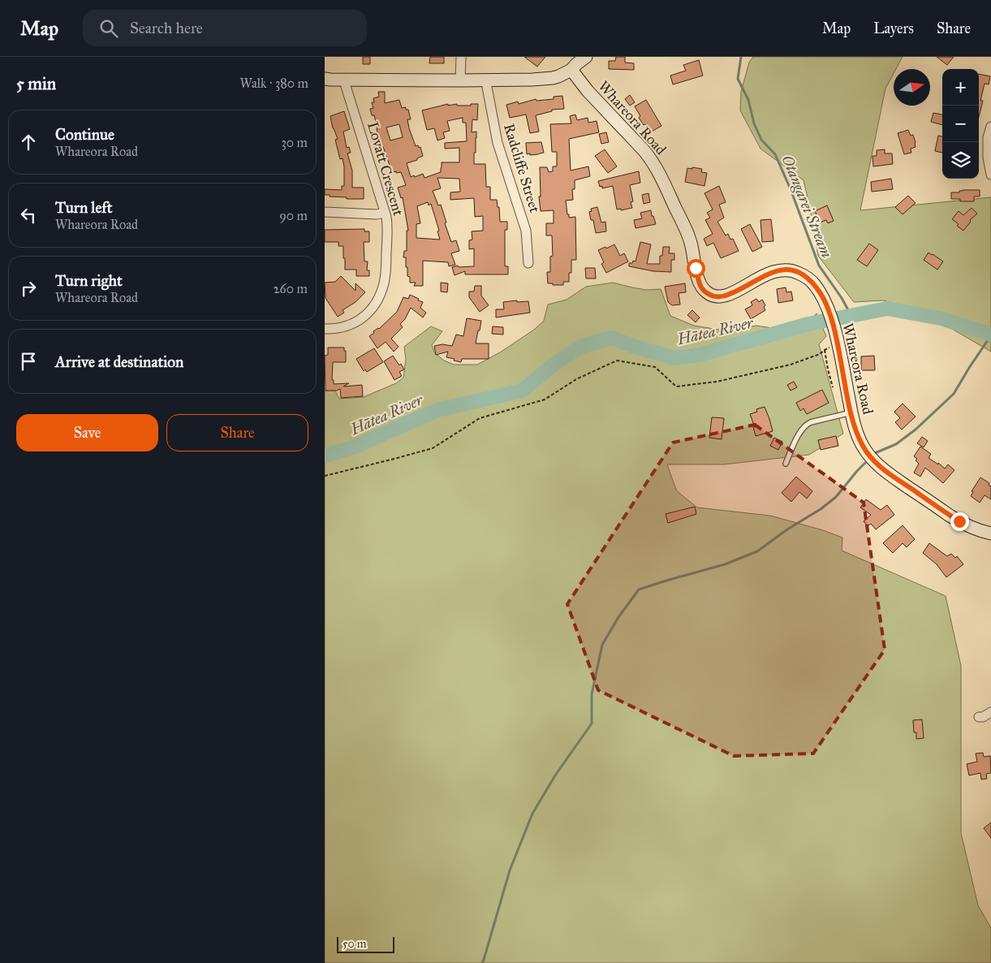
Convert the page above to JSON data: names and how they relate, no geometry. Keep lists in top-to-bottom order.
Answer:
{
  "streets": {
    "street": ["Whareora Road", "Radcliffe Street", "Lovatt Crescent"]
  },
  "water": ["Otangarei Stream", "Hātea River"],
  "scale_bar": "50 m",
  "north": "right",
  "page": {
    "header": "Map",
    "search": "Search here",
    "nav": ["Map", "Layers", "Share"],
    "heading": ["5 min", "Walk · 380 m"],
    "map_buttons": ["+", "−"],
    "list": [
      ["Continue", "Whareora Road", "30 m"],
      ["Turn left", "Whareora Road", "90 m"],
      ["Turn right", "Whareora Road", "260 m"],
      "Arrive at destination"
    ],
    "buttons": ["Save", "Share"],
    "scale": "50 m"
  }
}
